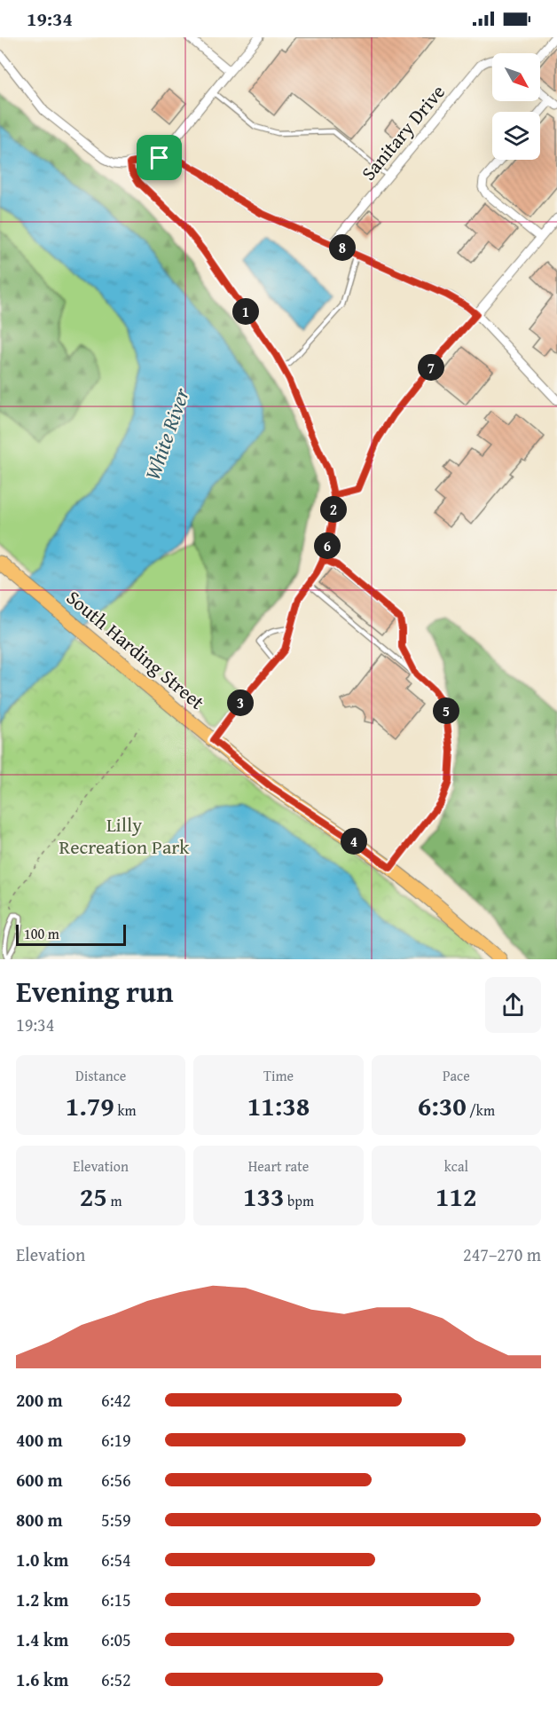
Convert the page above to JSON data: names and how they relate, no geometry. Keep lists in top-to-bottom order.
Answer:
{
  "streets": {
    "main road": ["South Harding Street"],
    "street": ["Sanitary Drive"]
  },
  "water": ["White River"],
  "parks": ["Lilly Recreation Park"],
  "scale_bar": "100 m",
  "north": "bottom right",
  "page": {
    "status": "19:34",
    "pins": [
      "8",
      "1",
      "7",
      "2",
      "6",
      "3",
      "5",
      "4"
    ],
    "scale": "100 m",
    "heading": ["Evening run", "19:34"],
    "stats": [
      ["Distance", "1.79 km"],
      ["Time", "11:38"],
      ["Pace", "6:30 /km"],
      ["Elevation", "25 m"],
      ["Heart rate", "133 bpm"],
      ["kcal", "112"]
    ],
    "chart": ["Elevation", "247–270 m"],
    "list": [
      {
        "name": "200 m",
        "note": "6:42"
      },
      {
        "name": "400 m",
        "note": "6:19"
      },
      {
        "name": "600 m",
        "note": "6:56"
      },
      {
        "name": "800 m",
        "note": "5:59"
      },
      {
        "name": "1.0 km",
        "note": "6:54"
      },
      {
        "name": "1.2 km",
        "note": "6:15"
      },
      {
        "name": "1.4 km",
        "note": "6:05"
      },
      {
        "name": "1.6 km",
        "note": "6:52"
      }
    ]
  }
}
